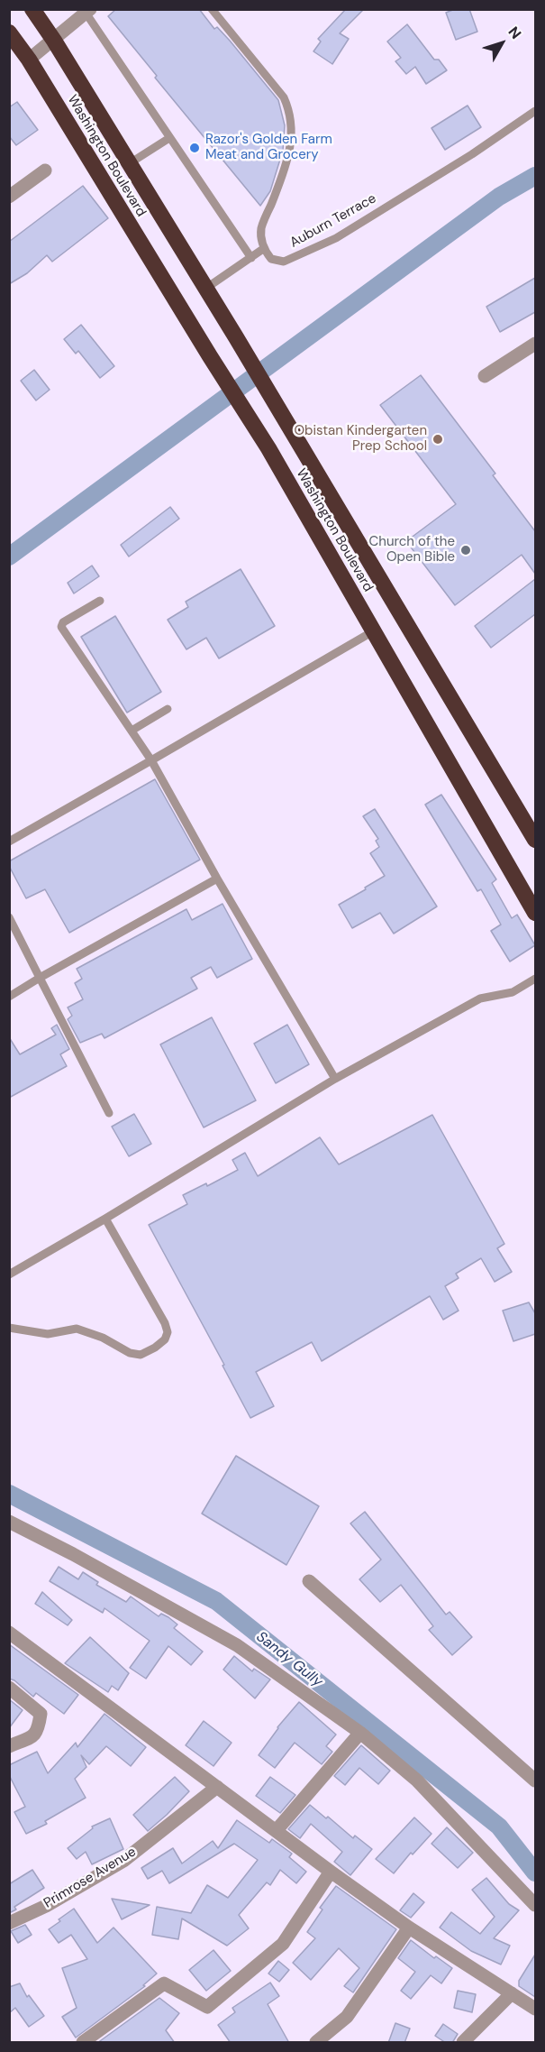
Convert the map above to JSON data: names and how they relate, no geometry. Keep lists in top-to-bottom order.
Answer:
{
  "streets": {
    "highway": ["Washington Boulevard"],
    "street": ["Primrose Avenue"],
    "lane": ["Auburn Terrace"]
  },
  "water": ["Sandy Gully"],
  "places": ["Razor's Golden Farm Meat and Grocery", "Obistan Kindergarten Prep School", "Church of the Open Bible"],
  "north": "top right"
}
